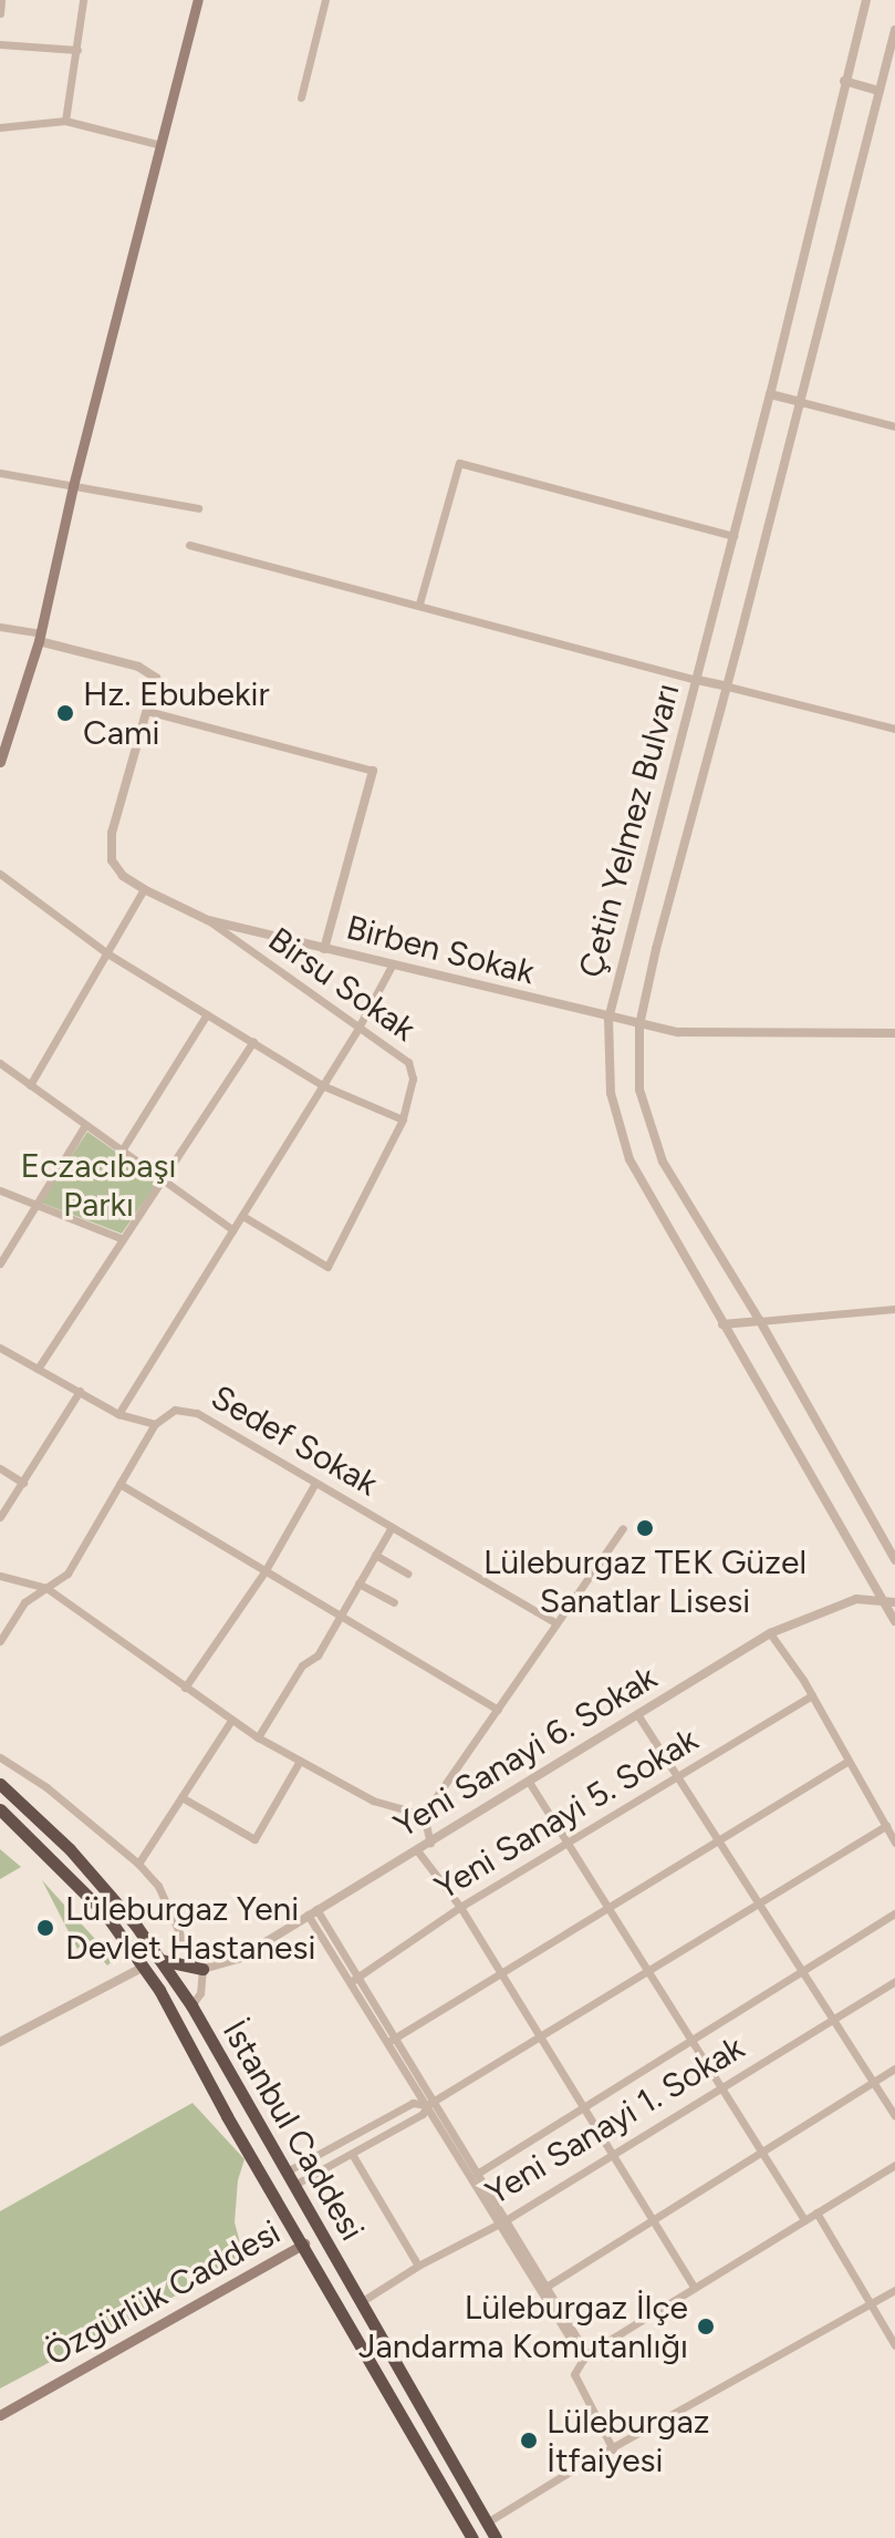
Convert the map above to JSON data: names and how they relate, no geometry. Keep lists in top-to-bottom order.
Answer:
{
  "streets": {
    "highway": ["İstanbul Caddesi"],
    "main road": ["Özgürlük Caddesi"],
    "street": [
      "Çetin Yelmez Bulvarı",
      "Birben Sokak",
      "Birsu Sokak",
      "Sedef Sokak",
      "Yeni Sanayi 6. Sokak",
      "Yeni Sanayi 5. Sokak",
      "Yeni Sanayi 1. Sokak"
    ]
  },
  "crossings": [
    ["Çetin Yelmez Bulvarı", "Birben Sokak"],
    ["Çetin Yelmez Bulvarı", "Yeni Sanayi 6. Sokak"],
    ["Birben Sokak", "Birsu Sokak"],
    ["Yeni Sanayi 1. Sokak", "İstanbul Caddesi"],
    ["İstanbul Caddesi", "Özgürlük Caddesi"]
  ],
  "parks": ["Eczacıbaşı Parkı"],
  "places": [
    "Hz. Ebubekir Cami",
    "Lüleburgaz TEK Güzel Sanatlar Lisesi",
    "Lüleburgaz Yeni Devlet Hastanesi",
    "Lüleburgaz İlçe Jandarma Komutanlığı",
    "Lüleburgaz İtfaiyesi"
  ]
}
